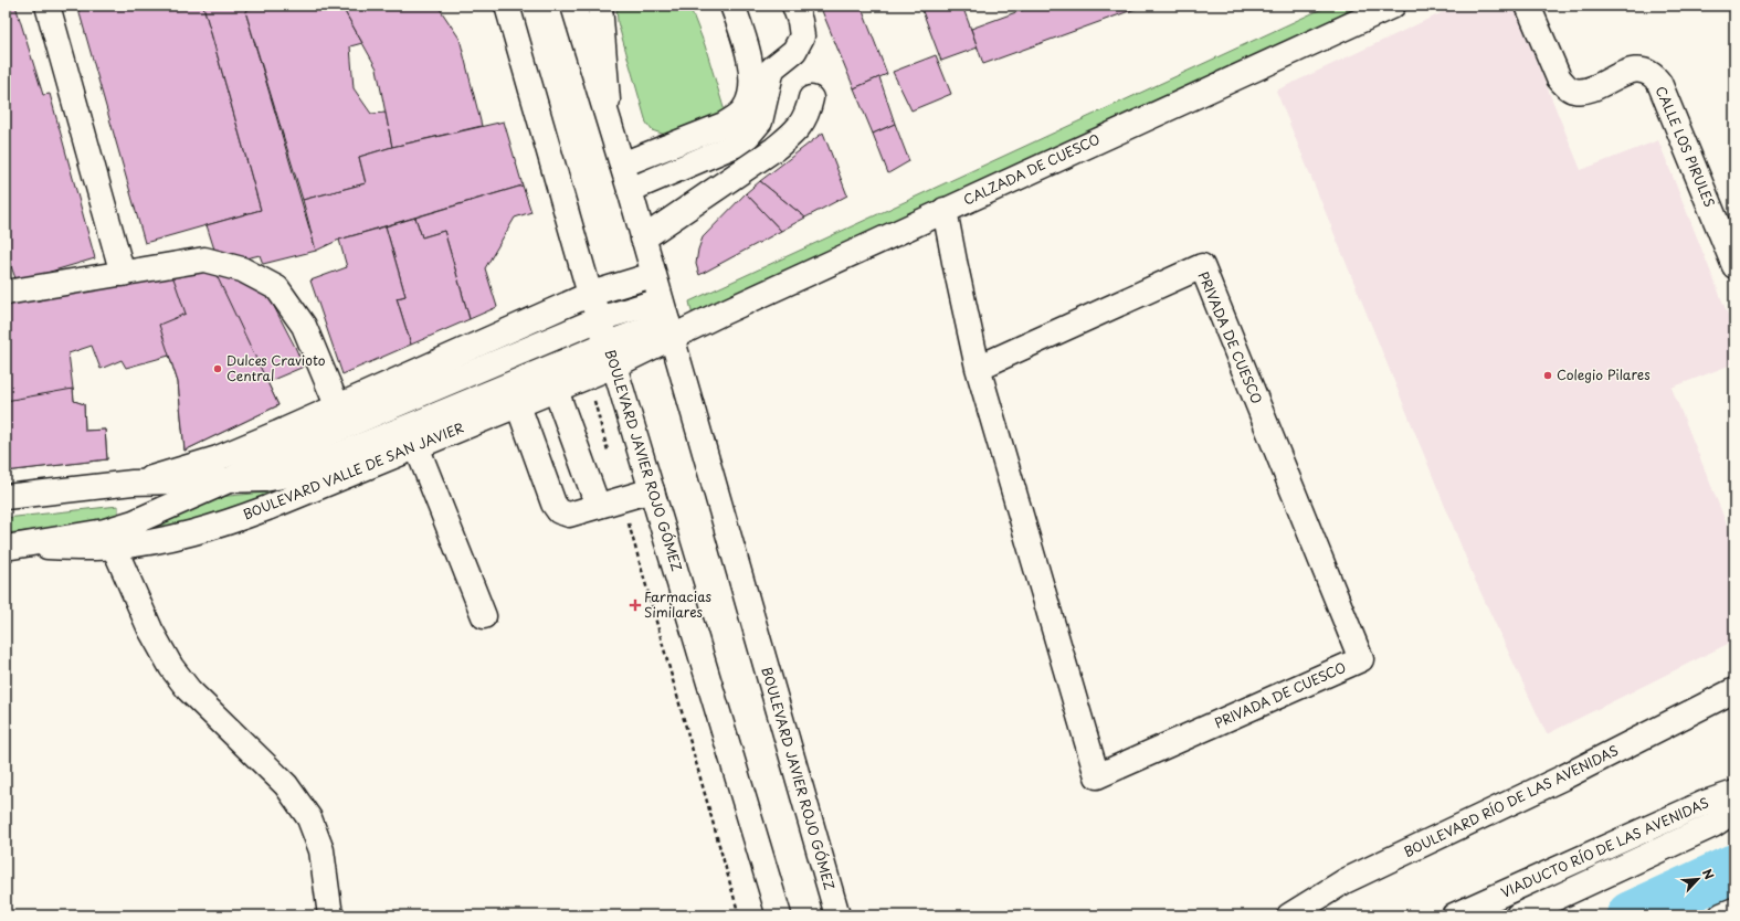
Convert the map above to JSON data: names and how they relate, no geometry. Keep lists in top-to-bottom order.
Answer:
{
  "streets": {
    "street": [
      "CALLE LOS PIRULES",
      "CALZADA DE CUESCO",
      "PRIVADA DE CUESCO",
      "BOULEVARD JAVIER ROJO GÓMEZ",
      "BOULEVARD VALLE DE SAN JAVIER",
      "BOULEVARD RÍO DE LAS AVENIDAS",
      "VIADUCTO RÍO DE LAS AVENIDAS"
    ]
  },
  "crossings": [
    ["CALZADA DE CUESCO", "PRIVADA DE CUESCO"],
    ["CALZADA DE CUESCO", "BOULEVARD JAVIER ROJO GÓMEZ"],
    ["CALZADA DE CUESCO", "BOULEVARD VALLE DE SAN JAVIER"],
    ["BOULEVARD JAVIER ROJO GÓMEZ", "BOULEVARD VALLE DE SAN JAVIER"]
  ],
  "places": {
    "other": ["Dulces Cravioto Central", "Colegio Pilares"],
    "health": ["Farmacias Similares"]
  },
  "north": "top right"
}
